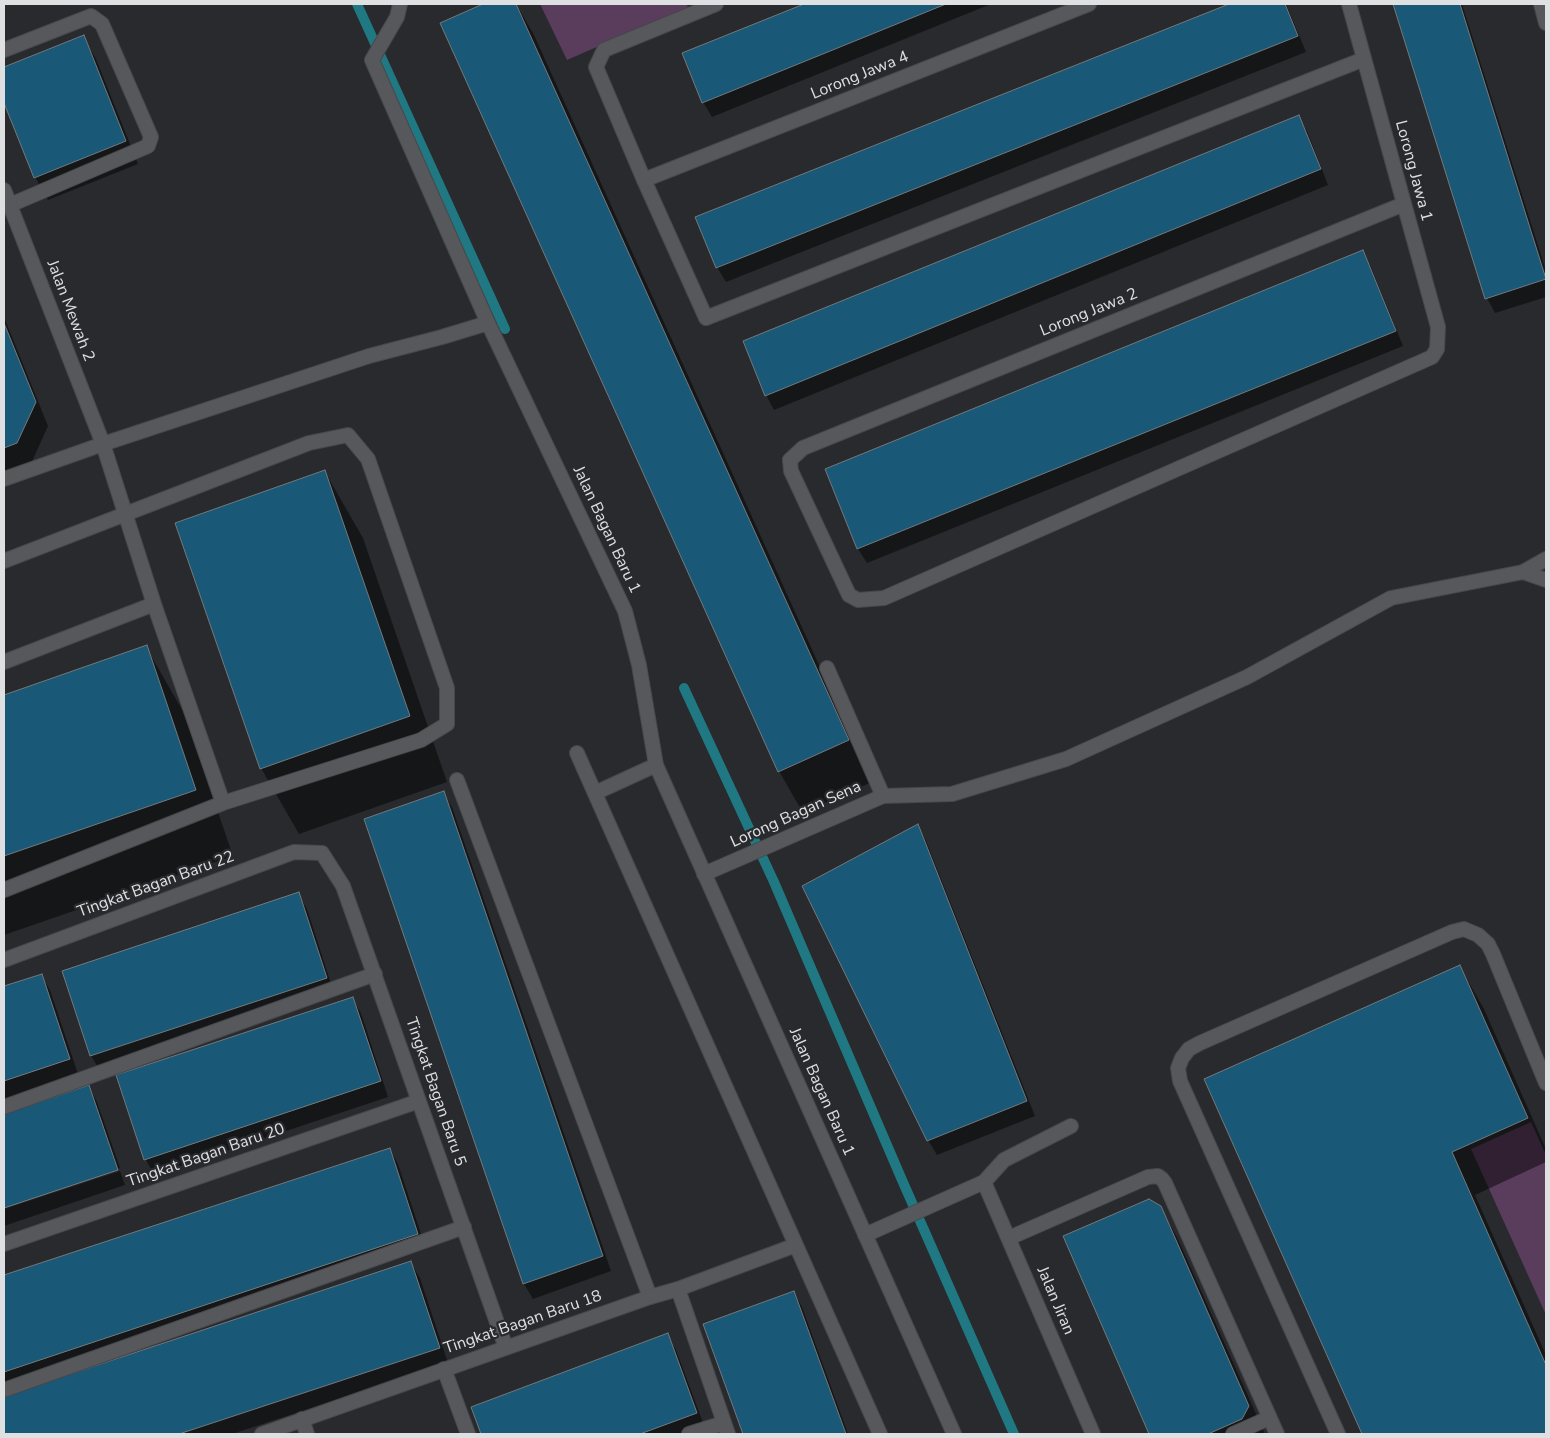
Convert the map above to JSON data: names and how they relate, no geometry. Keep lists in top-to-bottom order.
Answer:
{
  "streets": {
    "street": [
      "Lorong Jawa 4",
      "Lorong Jawa 1",
      "Jalan Mewah 2",
      "Lorong Jawa 2",
      "Jalan Bagan Baru 1",
      "Lorong Bagan Sena",
      "Tingkat Bagan Baru 22",
      "Tingkat Bagan Baru 5",
      "Tingkat Bagan Baru 20",
      "Jalan Jiran",
      "Tingkat Bagan Baru 18"
    ]
  },
  "crossings": [
    ["Lorong Jawa 1", "Lorong Jawa 2"],
    ["Jalan Bagan Baru 1", "Lorong Bagan Sena"],
    ["Tingkat Bagan Baru 22", "Tingkat Bagan Baru 5"],
    ["Tingkat Bagan Baru 5", "Tingkat Bagan Baru 20"],
    ["Tingkat Bagan Baru 5", "Tingkat Bagan Baru 18"]
  ]
}
